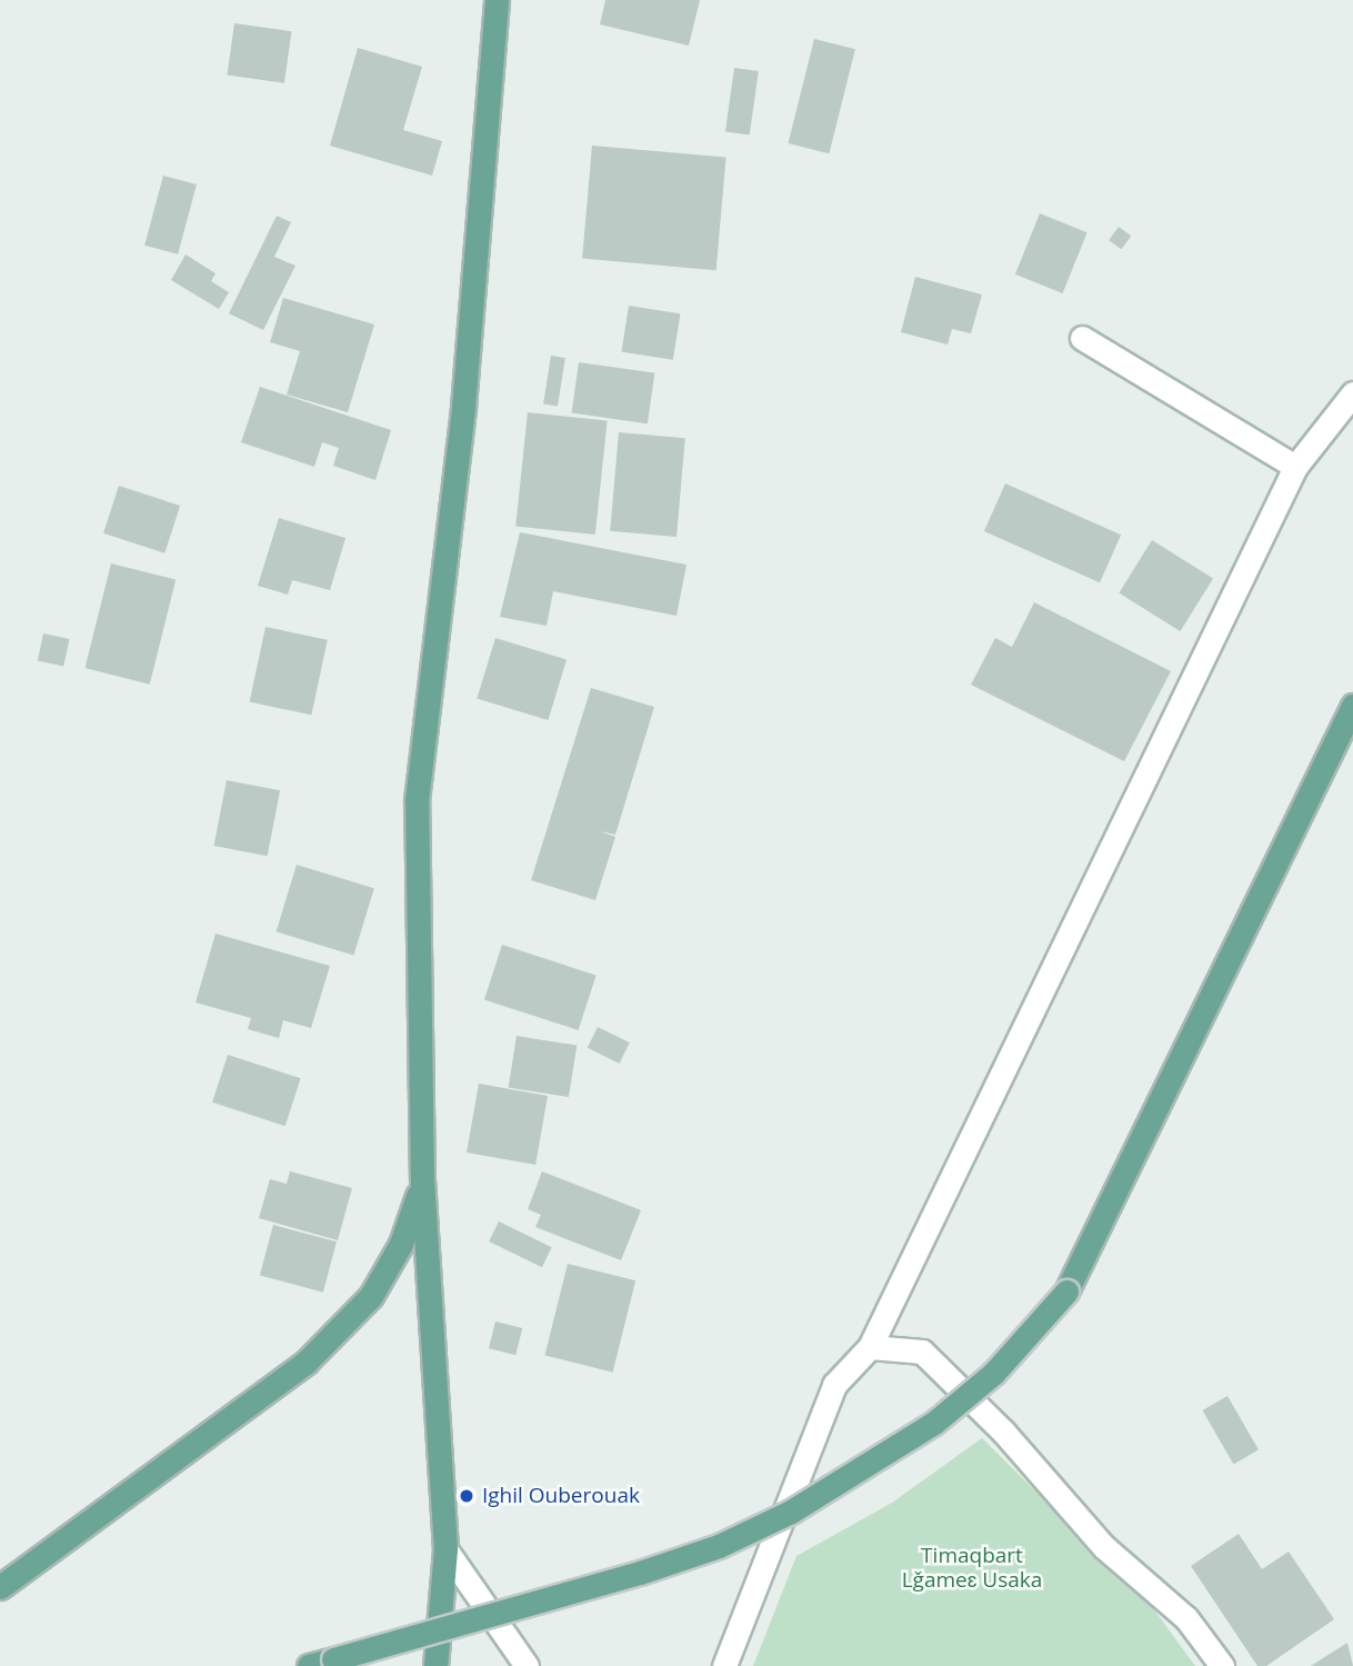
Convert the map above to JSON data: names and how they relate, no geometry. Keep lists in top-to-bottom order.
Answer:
{
  "parks": ["Timaqbart Lǧameɛ Usaka"],
  "places": ["Ighil Ouberouak"]
}
